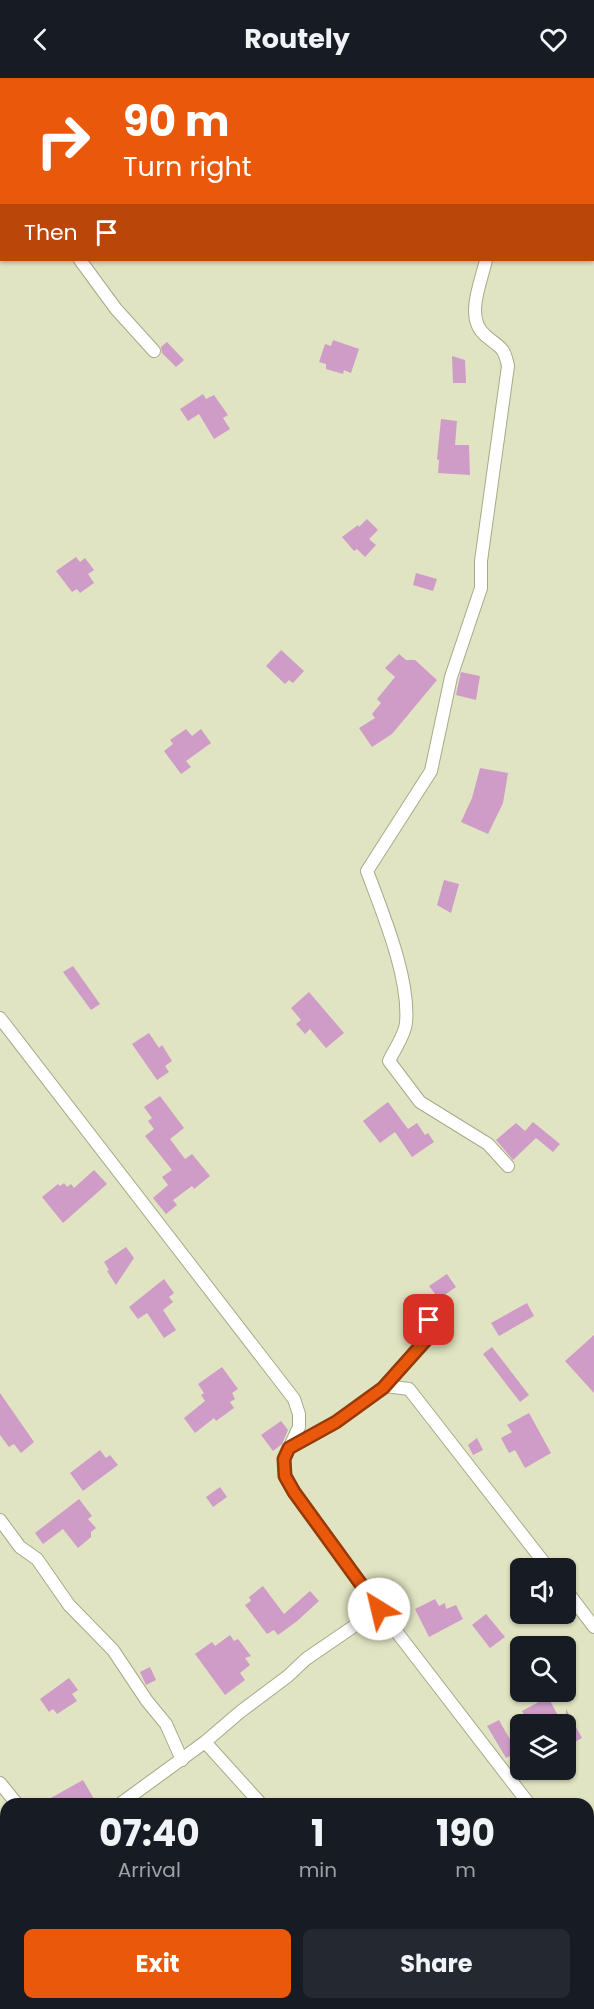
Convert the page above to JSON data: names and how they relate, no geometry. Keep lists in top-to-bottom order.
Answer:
{
  "page": {
    "header": "Routely",
    "turn": ["90 m", "Turn right"],
    "then": "Then",
    "eta": [
      "07:40",
      "Arrival",
      "1",
      "min",
      "190",
      "m"
    ],
    "buttons": ["Exit", "Share"]
  }
}
